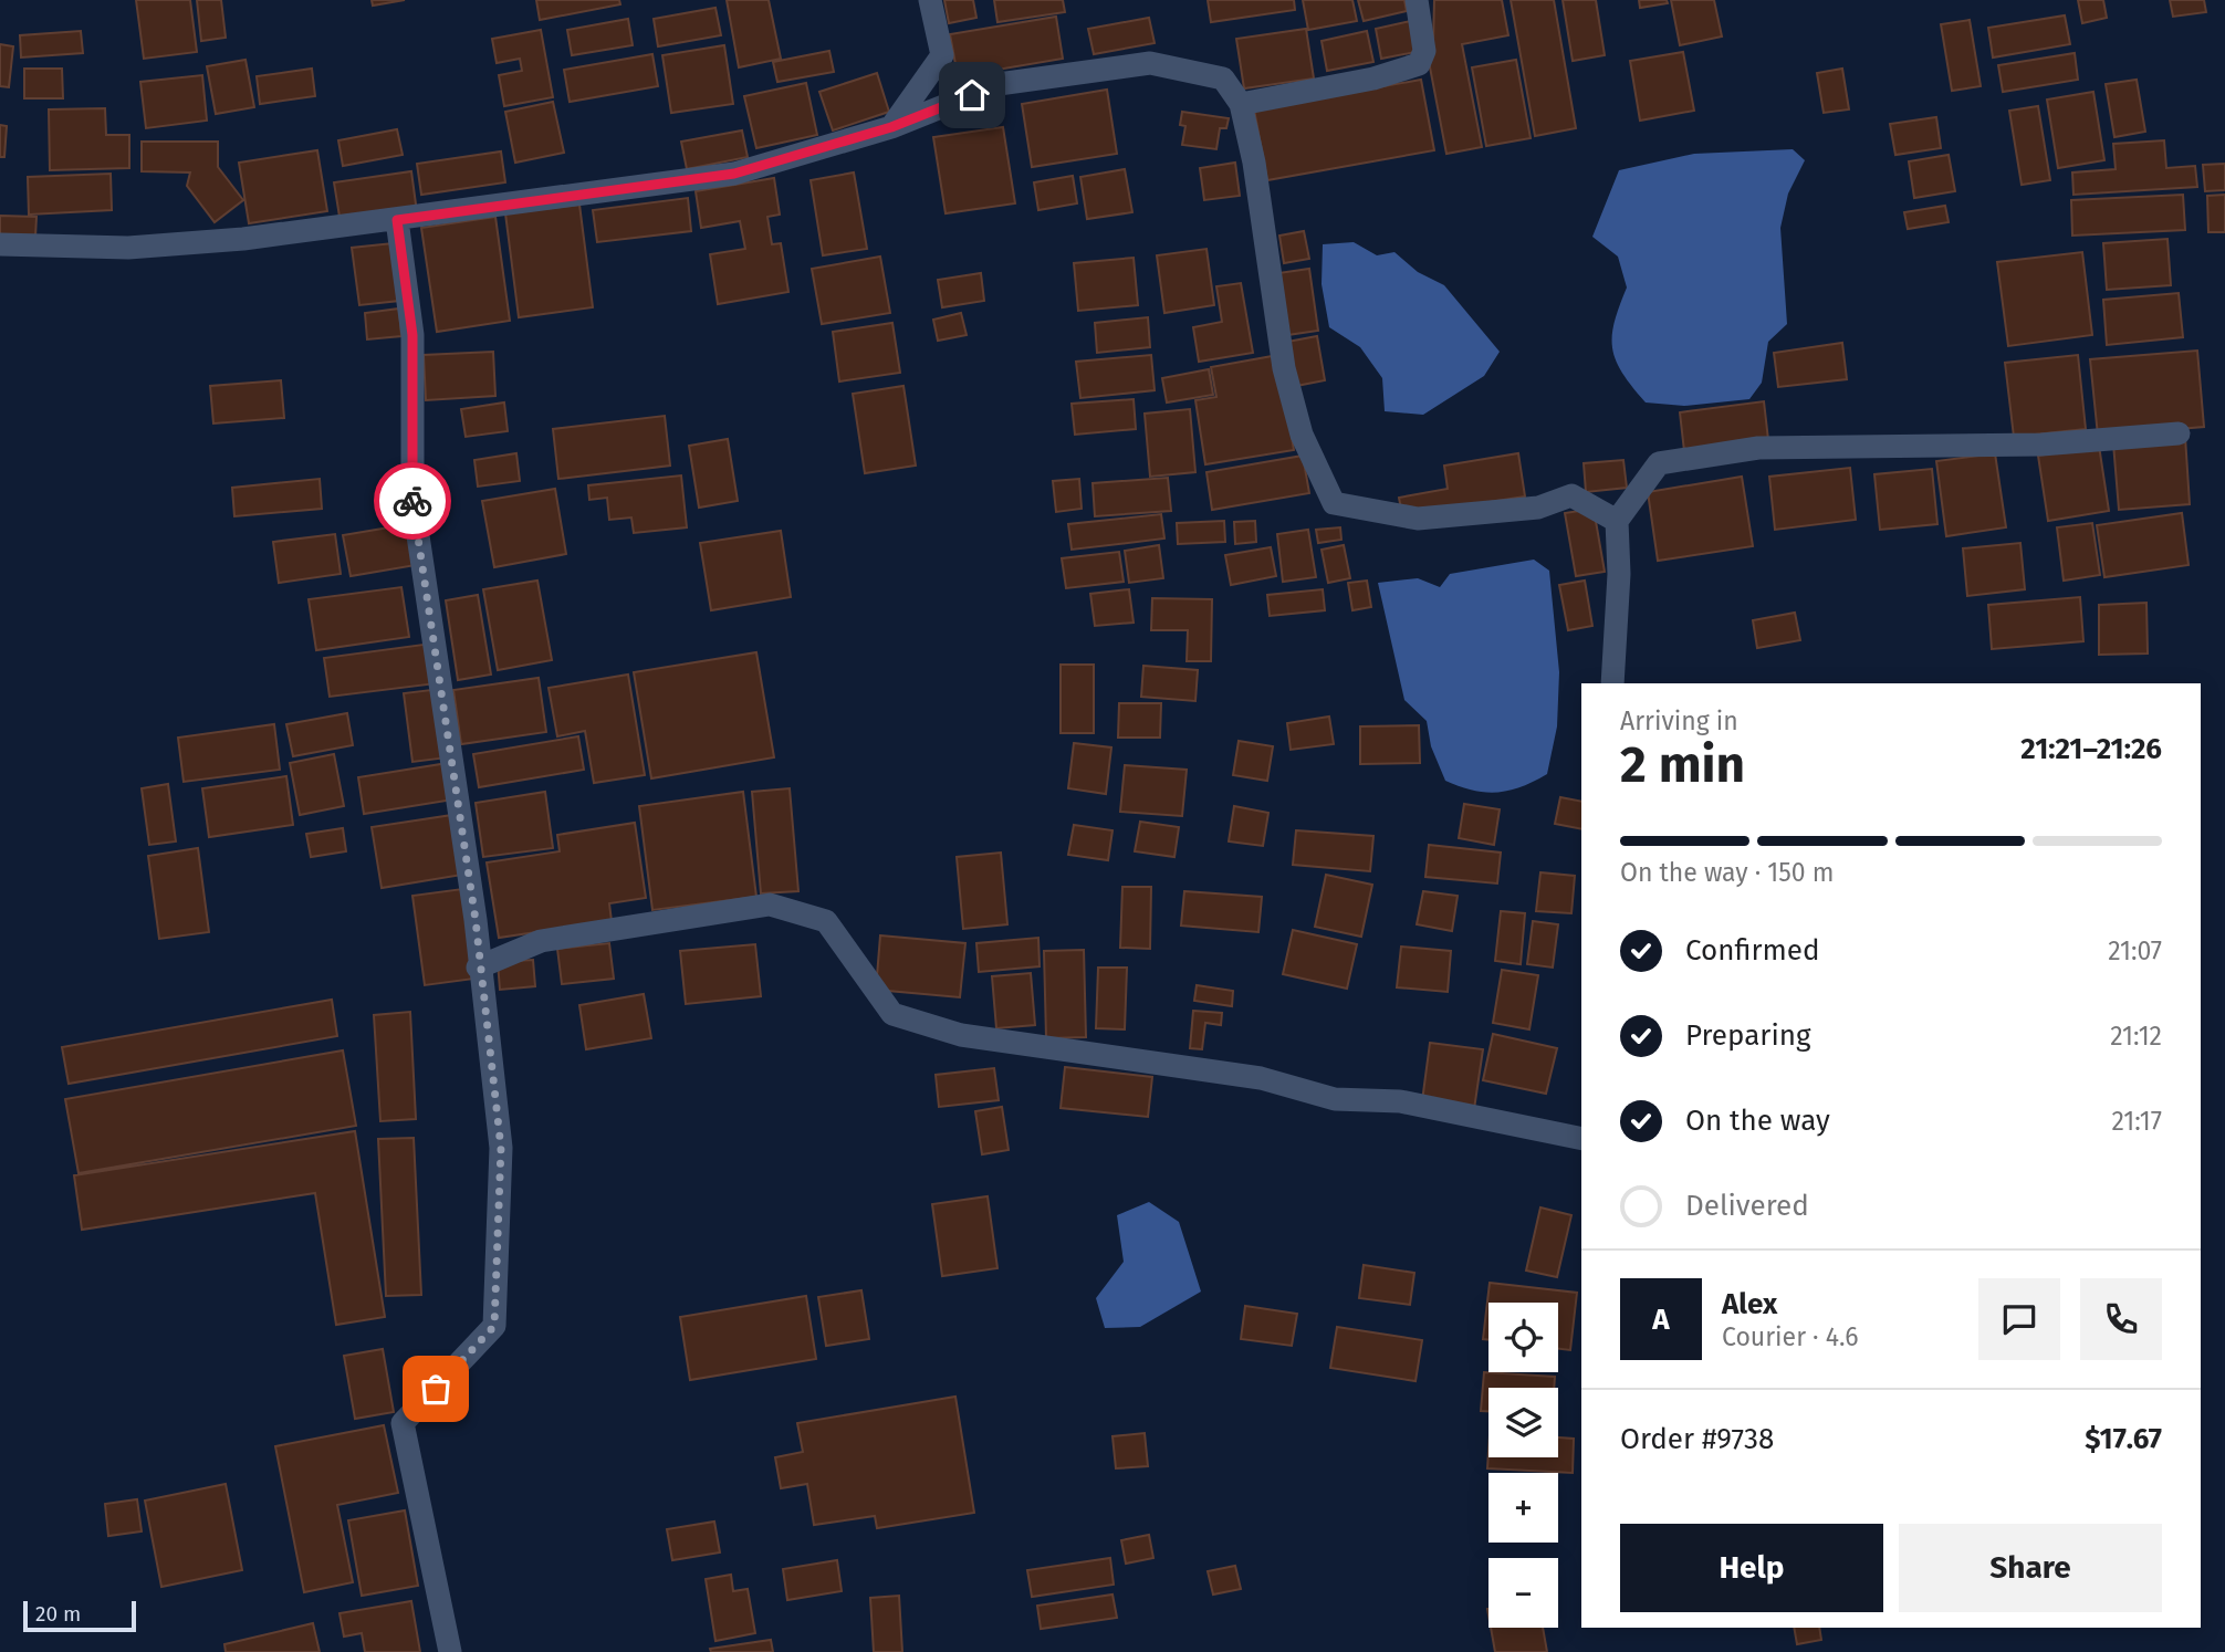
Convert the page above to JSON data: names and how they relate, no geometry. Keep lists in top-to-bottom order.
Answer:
{
  "scale_bar": "20 m",
  "page": {
    "heading": ["2 min", "Arriving in", "21:21–21:26"],
    "panel": [
      "Alex",
      "Courier · 4.6",
      "Order #9738",
      "$17.67"
    ],
    "bar": "On the way · 150 m",
    "list": [
      ["Confirmed", "21:07"],
      ["Preparing", "21:12"],
      ["On the way", "21:17"],
      "Delivered"
    ],
    "round": "A",
    "map_buttons": ["+", "−"],
    "buttons": ["Help", "Share"],
    "scale": "20 m"
  }
}
